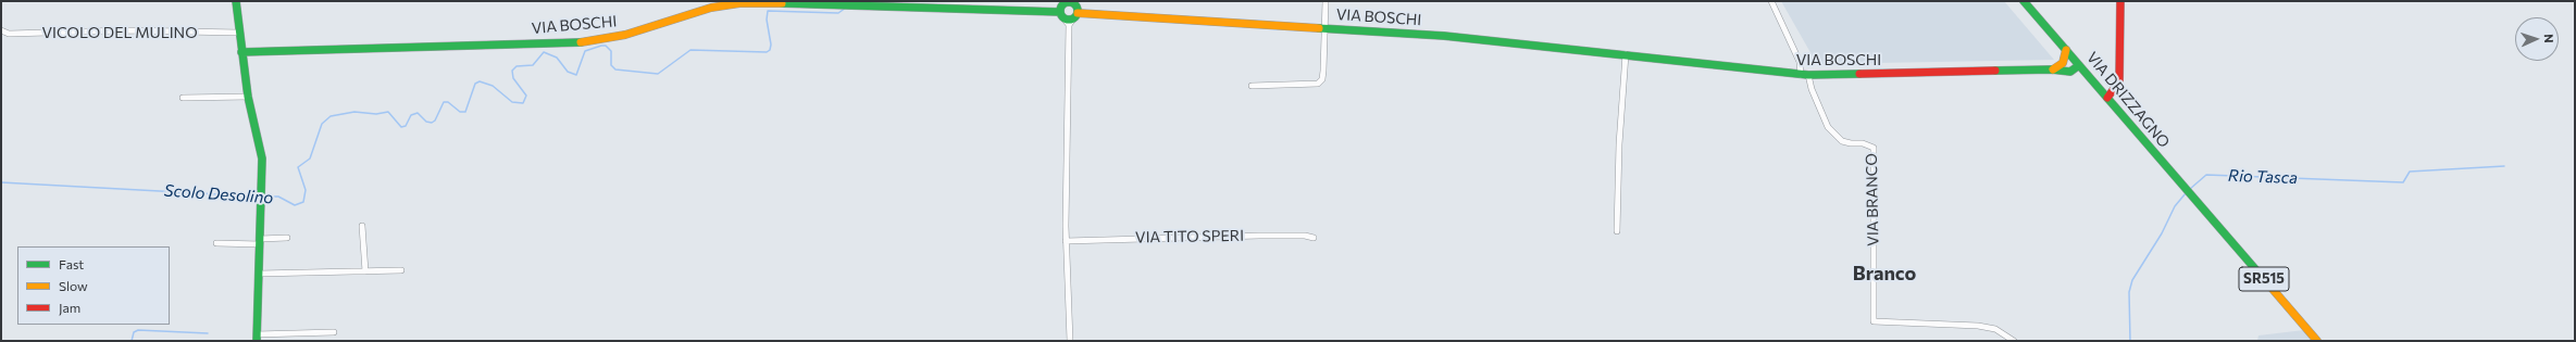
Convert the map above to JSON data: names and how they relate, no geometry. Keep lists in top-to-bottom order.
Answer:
{
  "streets": {
    "street": [
      "VIA BOSCHI",
      "VICOLO DEL MULINO",
      "VIA DRIZZAGNO",
      "VIA BRANCO",
      "VIA TITO SPERI",
      "SR515"
    ]
  },
  "crossings": [
    ["VIA BOSCHI", "VIA DRIZZAGNO"],
    ["VIA BOSCHI", "VIA BRANCO"]
  ],
  "districts": ["Branco"],
  "water": ["Rio Tasca", "Scolo Desolino"],
  "legend": ["Fast", "Slow", "Jam"],
  "north": "right"
}
